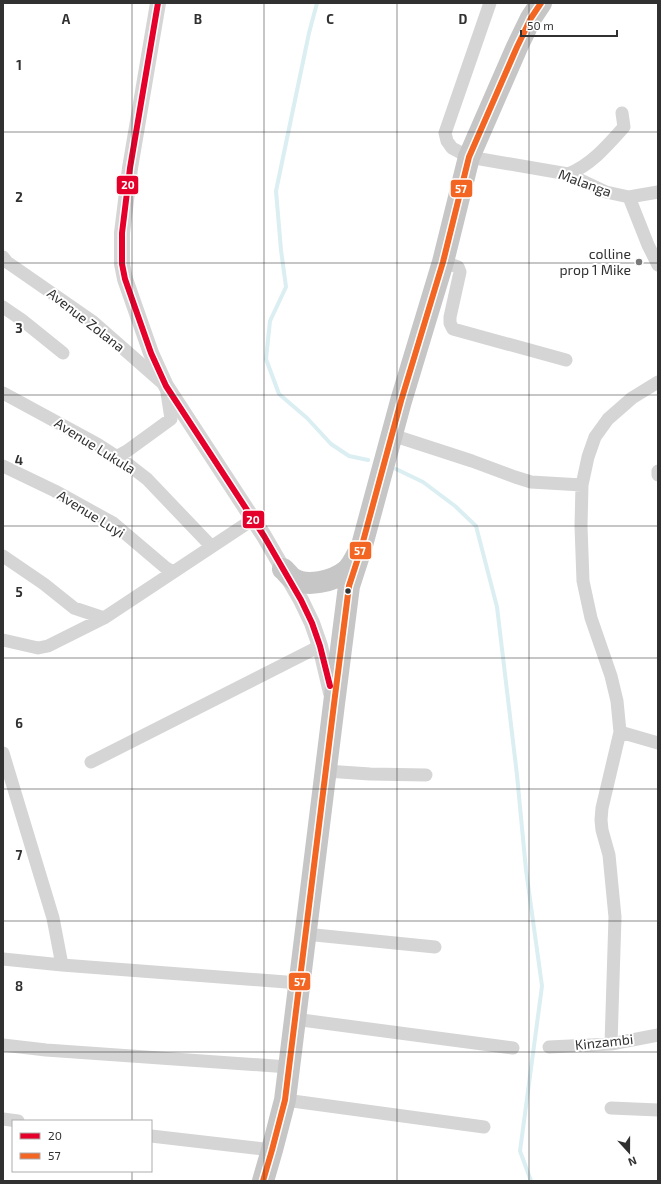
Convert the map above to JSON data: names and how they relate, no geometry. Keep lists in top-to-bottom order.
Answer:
{
  "streets": {
    "street": [
      "Malanga",
      "Avenue Zolana",
      "Avenue Lukula",
      "Avenue Luyi",
      "Kinzambi"
    ]
  },
  "places": ["colline prop 1 Mike"],
  "lines": ["transit line 20", "transit line 57"],
  "legend": ["20", "57"],
  "scale_bar": "50 m",
  "north": "bottom",
  "grid": {
    "columns": [
      "A",
      "B",
      "C",
      "D"
    ],
    "rows": [
      "1",
      "2",
      "3",
      "4",
      "5",
      "6",
      "7",
      "8"
    ]
  }
}
